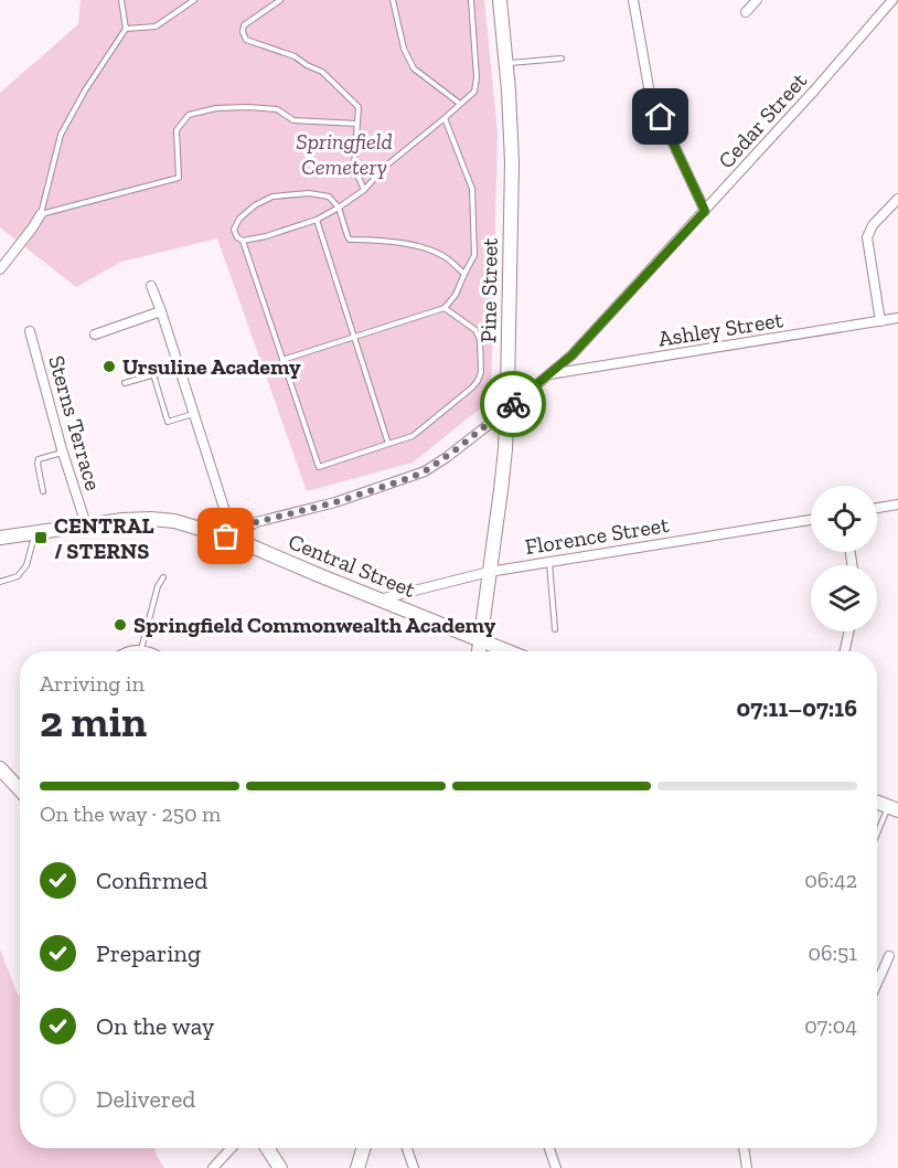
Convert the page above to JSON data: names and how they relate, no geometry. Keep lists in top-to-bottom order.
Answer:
{
  "streets": {
    "main road": ["Pine Street", "Central Street"],
    "street": [
      "Cedar Street",
      "Ashley Street",
      "Sterns Terrace",
      "Florence Street"
    ]
  },
  "crossings": [
    ["Cedar Street", "Pine Street"],
    ["Cedar Street", "Ashley Street"],
    ["Cedar Street", "Central Street"],
    ["Pine Street", "Florence Street"],
    ["Pine Street", "Central Street"],
    ["Sterns Terrace", "Central Street"],
    ["Florence Street", "Central Street"]
  ],
  "parks": ["Springfield Cemetery"],
  "places": {
    "other": ["Ursuline Academy", "Springfield Commonwealth Academy"],
    "transit": ["CENTRAL / STERNS"]
  },
  "page": {
    "heading": ["2 min", "Arriving in", "07:11–07:16"],
    "bar": "On the way · 250 m",
    "list": [
      ["Confirmed", "06:42"],
      ["Preparing", "06:51"],
      ["On the way", "07:04"],
      "Delivered"
    ]
  }
}
